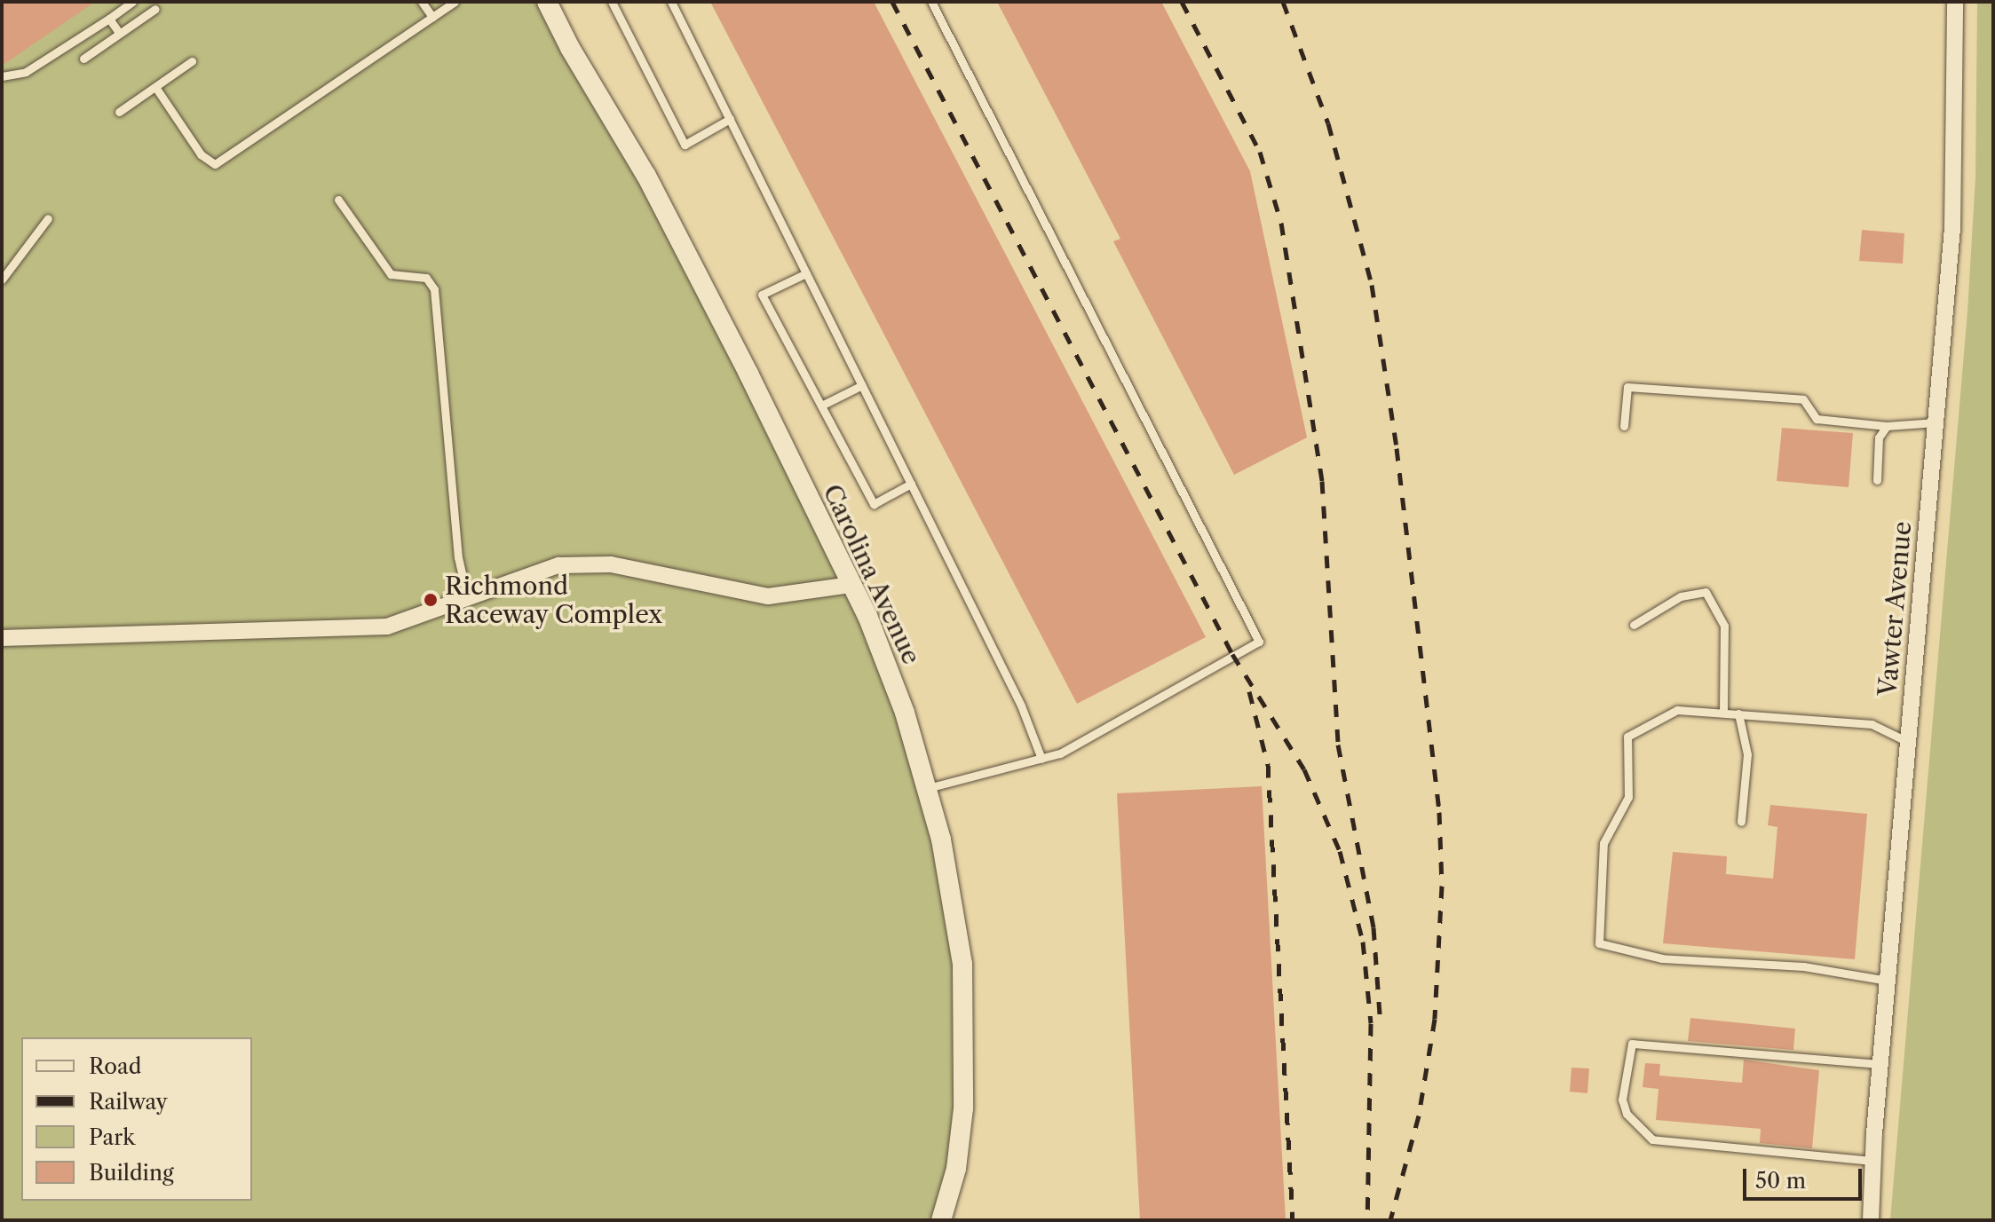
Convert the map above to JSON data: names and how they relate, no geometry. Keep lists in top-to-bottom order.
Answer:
{
  "streets": {
    "street": ["Carolina Avenue", "Vawter Avenue"]
  },
  "places": ["Richmond Raceway Complex"],
  "legend": [
    "Road",
    "Railway",
    "Park",
    "Building"
  ],
  "scale_bar": "50 m"
}
